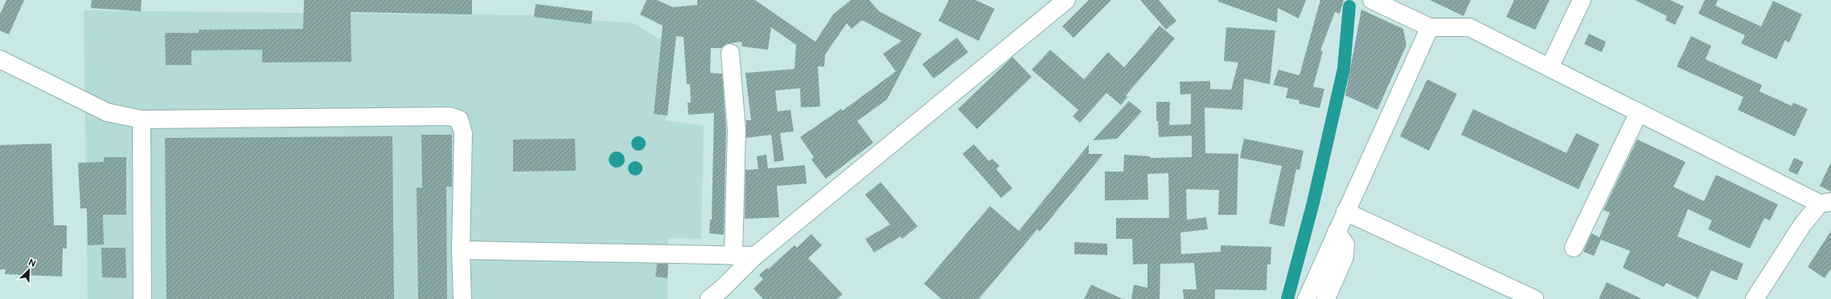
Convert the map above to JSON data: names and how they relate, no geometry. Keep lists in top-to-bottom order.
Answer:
{
  "north": "top right"
}
